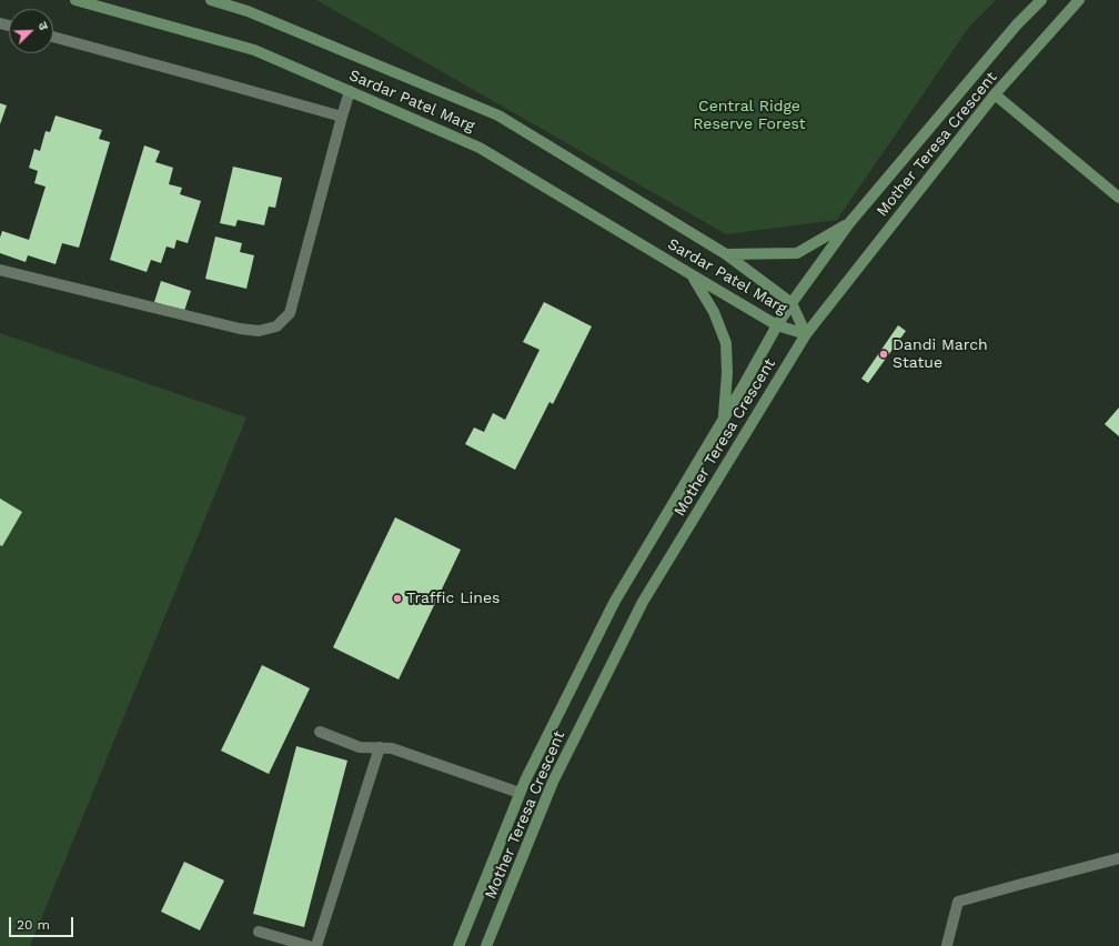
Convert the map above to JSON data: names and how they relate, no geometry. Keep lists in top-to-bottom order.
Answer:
{
  "streets": {
    "main road": ["Sardar Patel Marg", "Mother Teresa Crescent"]
  },
  "crossings": [
    ["Sardar Patel Marg", "Mother Teresa Crescent"]
  ],
  "parks": ["Central Ridge Reserve Forest"],
  "places": ["Dandi March Statue", "Traffic Lines"],
  "scale_bar": "20 m",
  "north": "top right"
}
